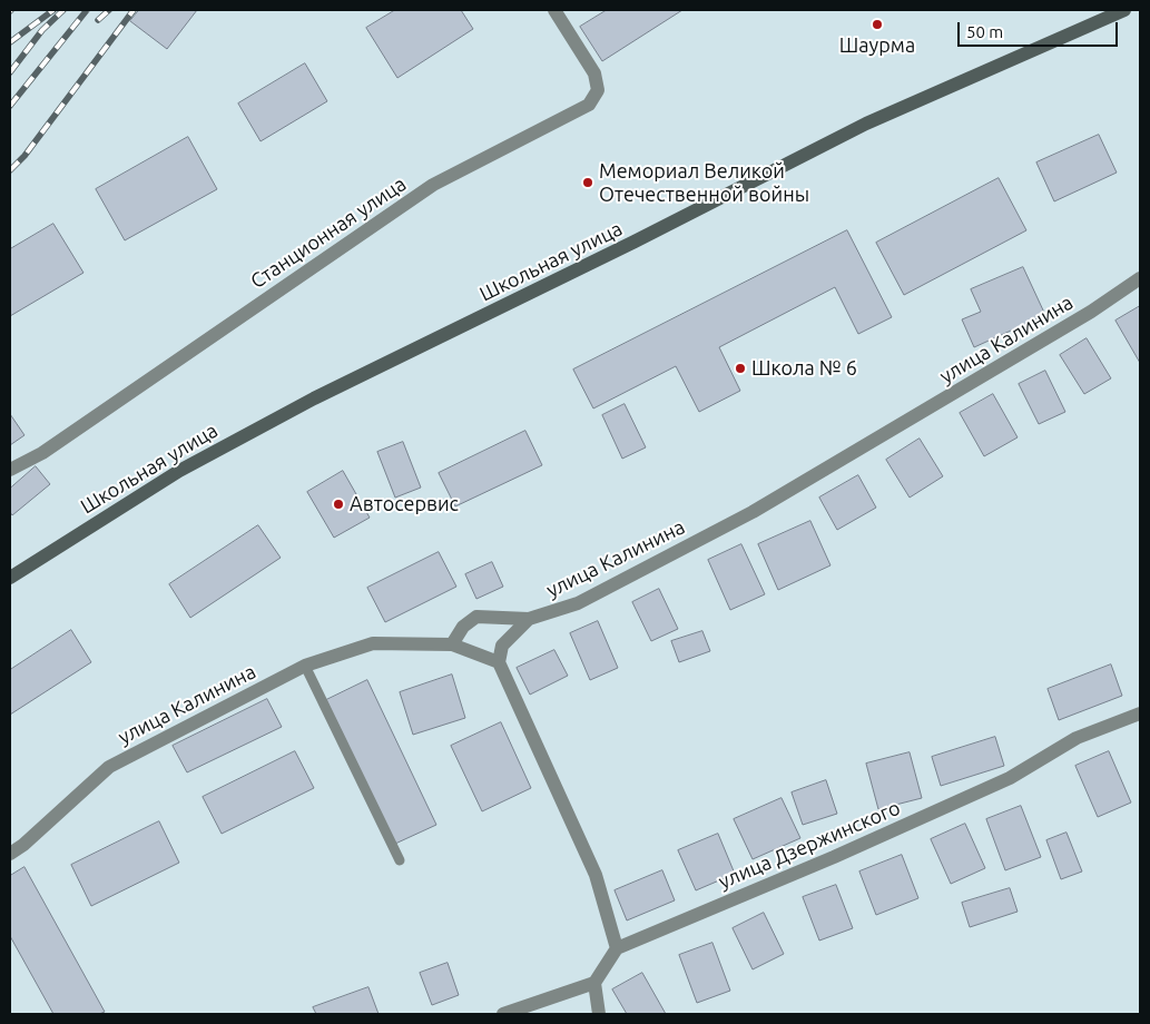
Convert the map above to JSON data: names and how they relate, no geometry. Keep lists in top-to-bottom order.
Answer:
{
  "streets": {
    "main road": ["Школьная улица"],
    "street": ["Станционная улица", "улица Калинина", "улица Дзержинского"]
  },
  "places": [
    "Шаурма",
    "Мемориал Великой Отечественной войны",
    "Школа № 6",
    "Автосервис"
  ],
  "scale_bar": "50 m"
}
